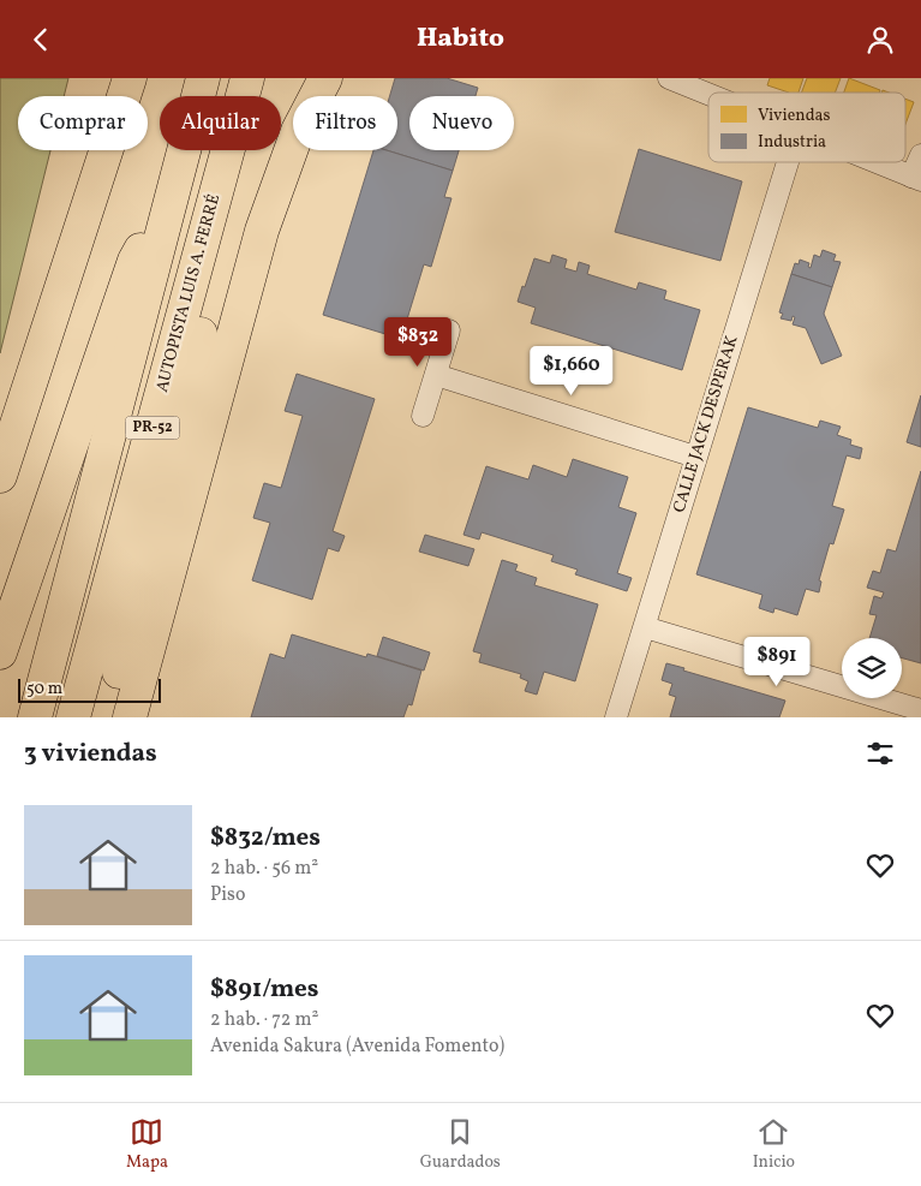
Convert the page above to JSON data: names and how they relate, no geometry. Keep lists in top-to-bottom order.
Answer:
{
  "streets": {
    "highway": ["AUTOPISTA LUIS A. FERRÉ", "PR-52"],
    "street": ["CALLE JACK DESPERAK"]
  },
  "legend": ["Viviendas", "Industria"],
  "scale_bar": "50 m",
  "page": {
    "header": "Habito",
    "chip": [
      "Comprar",
      "Alquilar",
      "Filtros",
      "Nuevo"
    ],
    "price": ["$832", "$1,660", "$891"],
    "scale": "50 m",
    "heading": "3 viviendas",
    "list": [
      {
        "name": "$832/mes",
        "note": "2 hab. · 56 m² · Piso"
      },
      {
        "name": "$891/mes",
        "note": "2 hab. · 72 m² · Avenida Sakura (Avenida Fomento)"
      }
    ],
    "tabs": ["Mapa", "Guardados", "Inicio"]
  }
}
